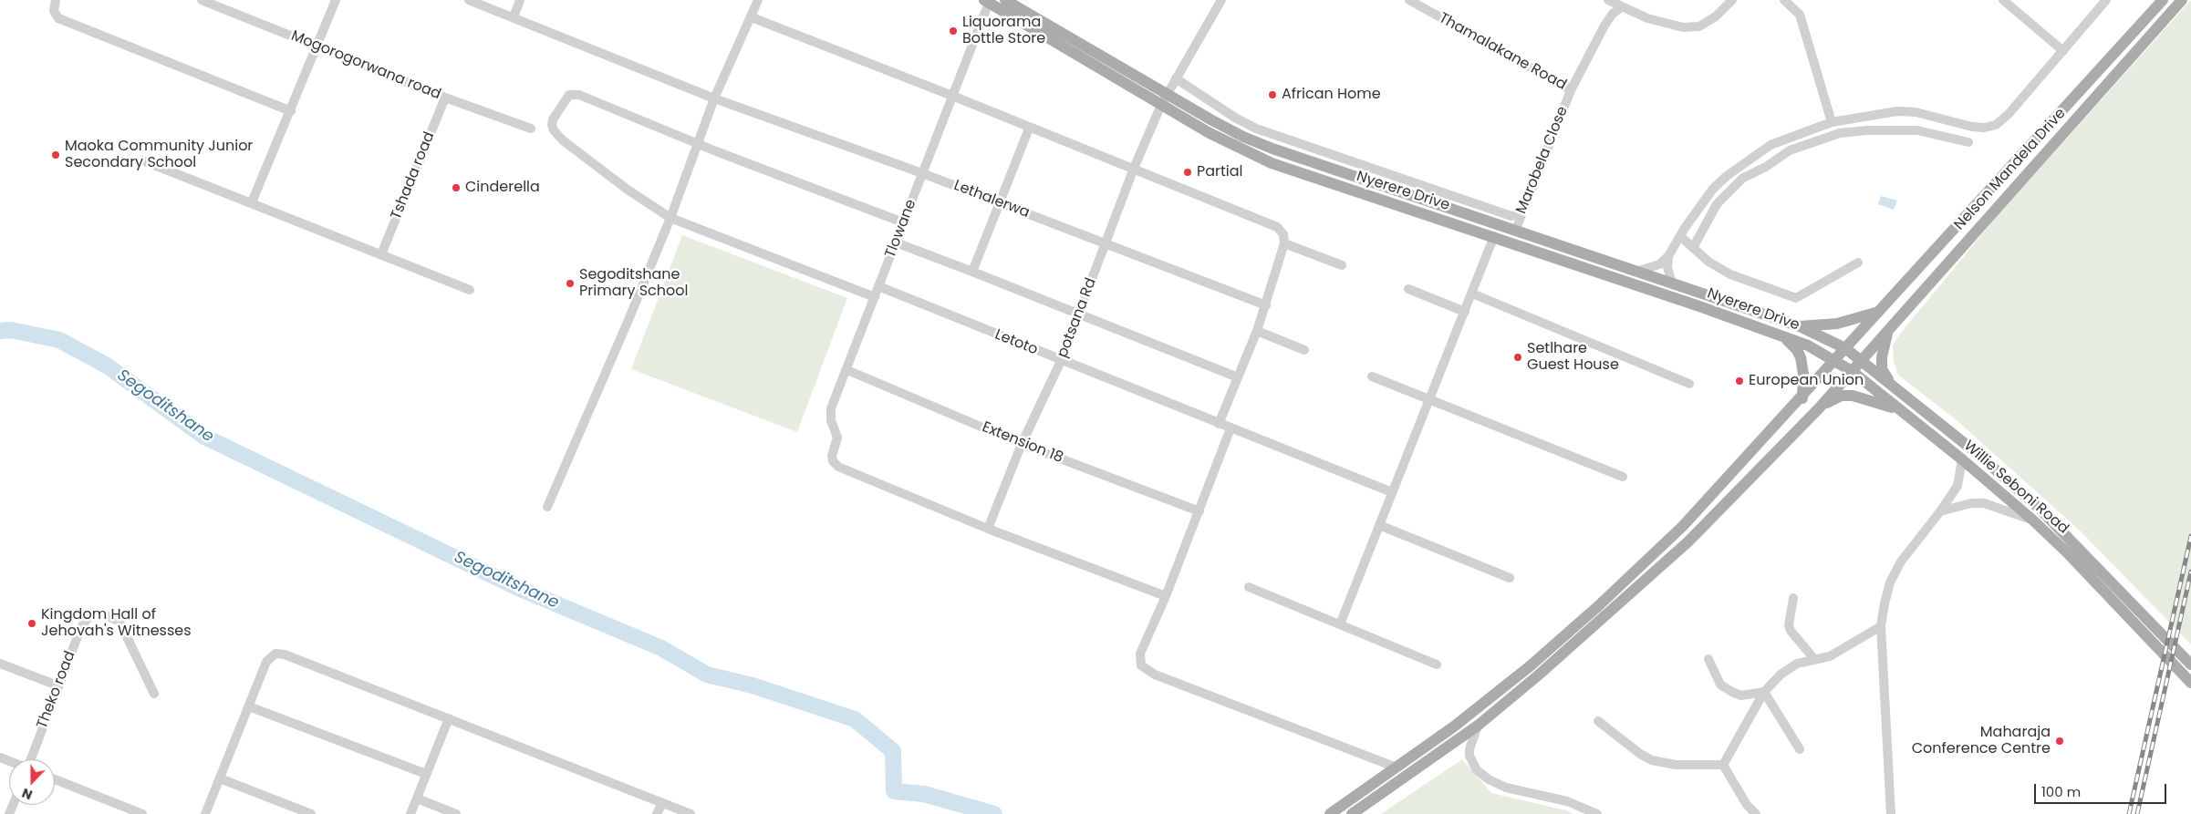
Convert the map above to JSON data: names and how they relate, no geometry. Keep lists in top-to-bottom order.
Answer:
{
  "streets": {
    "main road": ["Nelson Mandela Drive", "Nyerere Drive", "Willie Seboni Road"],
    "street": [
      "Thamalakane Road",
      "Mogorogorwana road",
      "Marobela Close",
      "Tshada road",
      "Lethalerwa",
      "Tlowane",
      "potsana Rd",
      "Letoto",
      "Extension 18",
      "Theko road"
    ]
  },
  "crossings": [
    ["Thamalakane Road", "Marobela Close"],
    ["Mogorogorwana road", "Tshada road"],
    ["Marobela Close", "Nyerere Drive"],
    ["Nelson Mandela Drive", "Nyerere Drive"],
    ["Nelson Mandela Drive", "Willie Seboni Road"],
    ["Nyerere Drive", "Tlowane"],
    ["Nyerere Drive", "potsana Rd"],
    ["Nyerere Drive", "Willie Seboni Road"],
    ["Lethalerwa", "Tlowane"],
    ["Lethalerwa", "potsana Rd"],
    ["Tlowane", "potsana Rd"],
    ["Tlowane", "Letoto"],
    ["Tlowane", "Extension 18"],
    ["potsana Rd", "Letoto"],
    ["potsana Rd", "Extension 18"]
  ],
  "water": ["Segoditshane"],
  "places": [
    "Liquorama Bottle Store",
    "African Home",
    "Maoka Community Junior Secondary School",
    "Partial",
    "Cinderella",
    "Segoditshane Primary School",
    "Setlhare Guest House",
    "European Union",
    "Kingdom Hall of Jehovah's Witnesses",
    "Maharaja Conference Centre"
  ],
  "scale_bar": "100 m",
  "north": "bottom"
}
